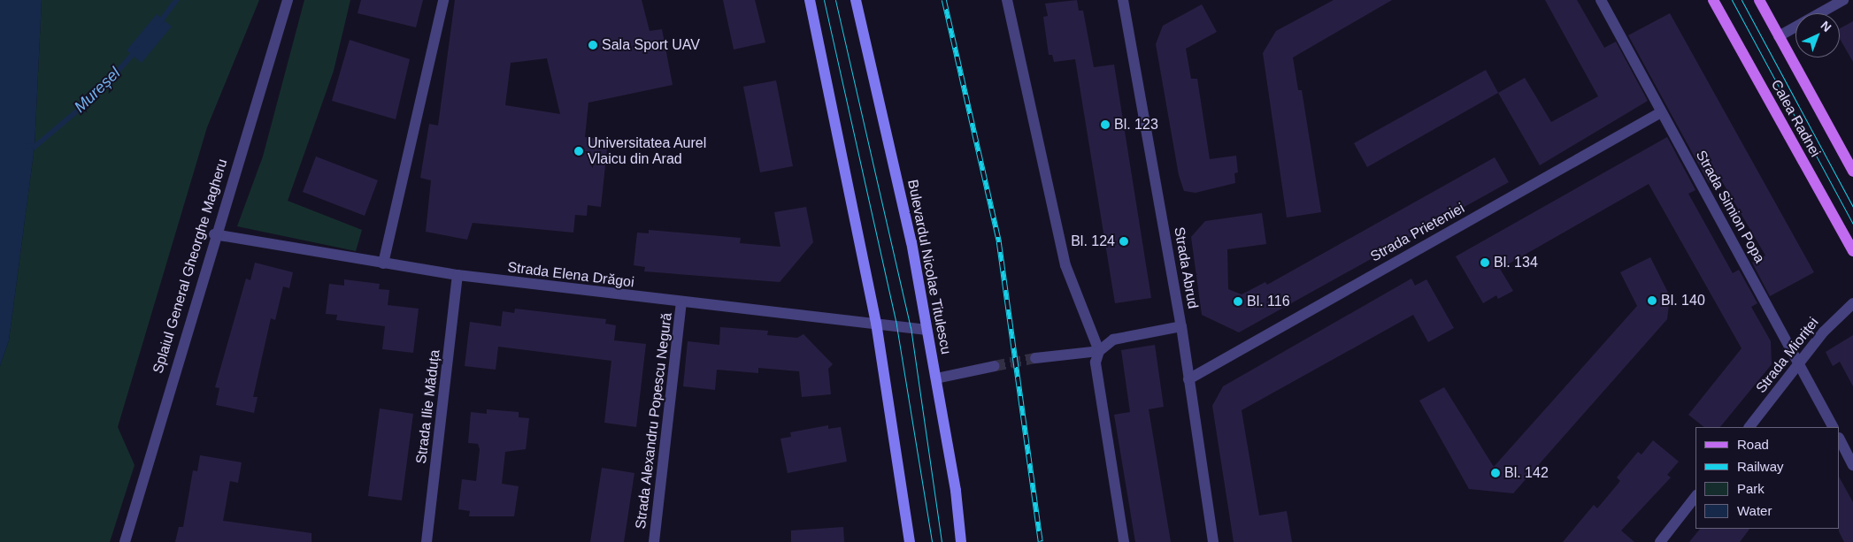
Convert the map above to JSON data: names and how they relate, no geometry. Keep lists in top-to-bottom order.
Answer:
{
  "streets": {
    "main road": ["Calea Radnei", "Bulevardul Nicolae Titulescu"],
    "street": [
      "Strada Simion Popa",
      "Strada Prieteniei",
      "Splaiul General Gheorghe Magheru",
      "Strada Abrud",
      "Strada Elena Drăgoi",
      "Strada Mioriței",
      "Strada Ilie Măduța",
      "Strada Alexandru Popescu Negură"
    ]
  },
  "crossings": [
    ["Strada Simion Popa", "Strada Prieteniei"],
    ["Strada Simion Popa", "Strada Mioriței"],
    ["Strada Prieteniei", "Strada Abrud"],
    ["Splaiul General Gheorghe Magheru", "Strada Elena Drăgoi"],
    ["Bulevardul Nicolae Titulescu", "Strada Elena Drăgoi"],
    ["Strada Elena Drăgoi", "Strada Ilie Măduța"],
    ["Strada Elena Drăgoi", "Strada Alexandru Popescu Negură"]
  ],
  "water": ["Mureșel"],
  "places": [
    "Sala Sport UAV",
    "Bl. 123",
    "Universitatea Aurel Vlaicu din Arad",
    "Bl. 124",
    "Bl. 134",
    "Bl. 140",
    "Bl. 116",
    "Bl. 142"
  ],
  "legend": [
    "Road",
    "Railway",
    "Park",
    "Water"
  ],
  "north": "top right"
}
